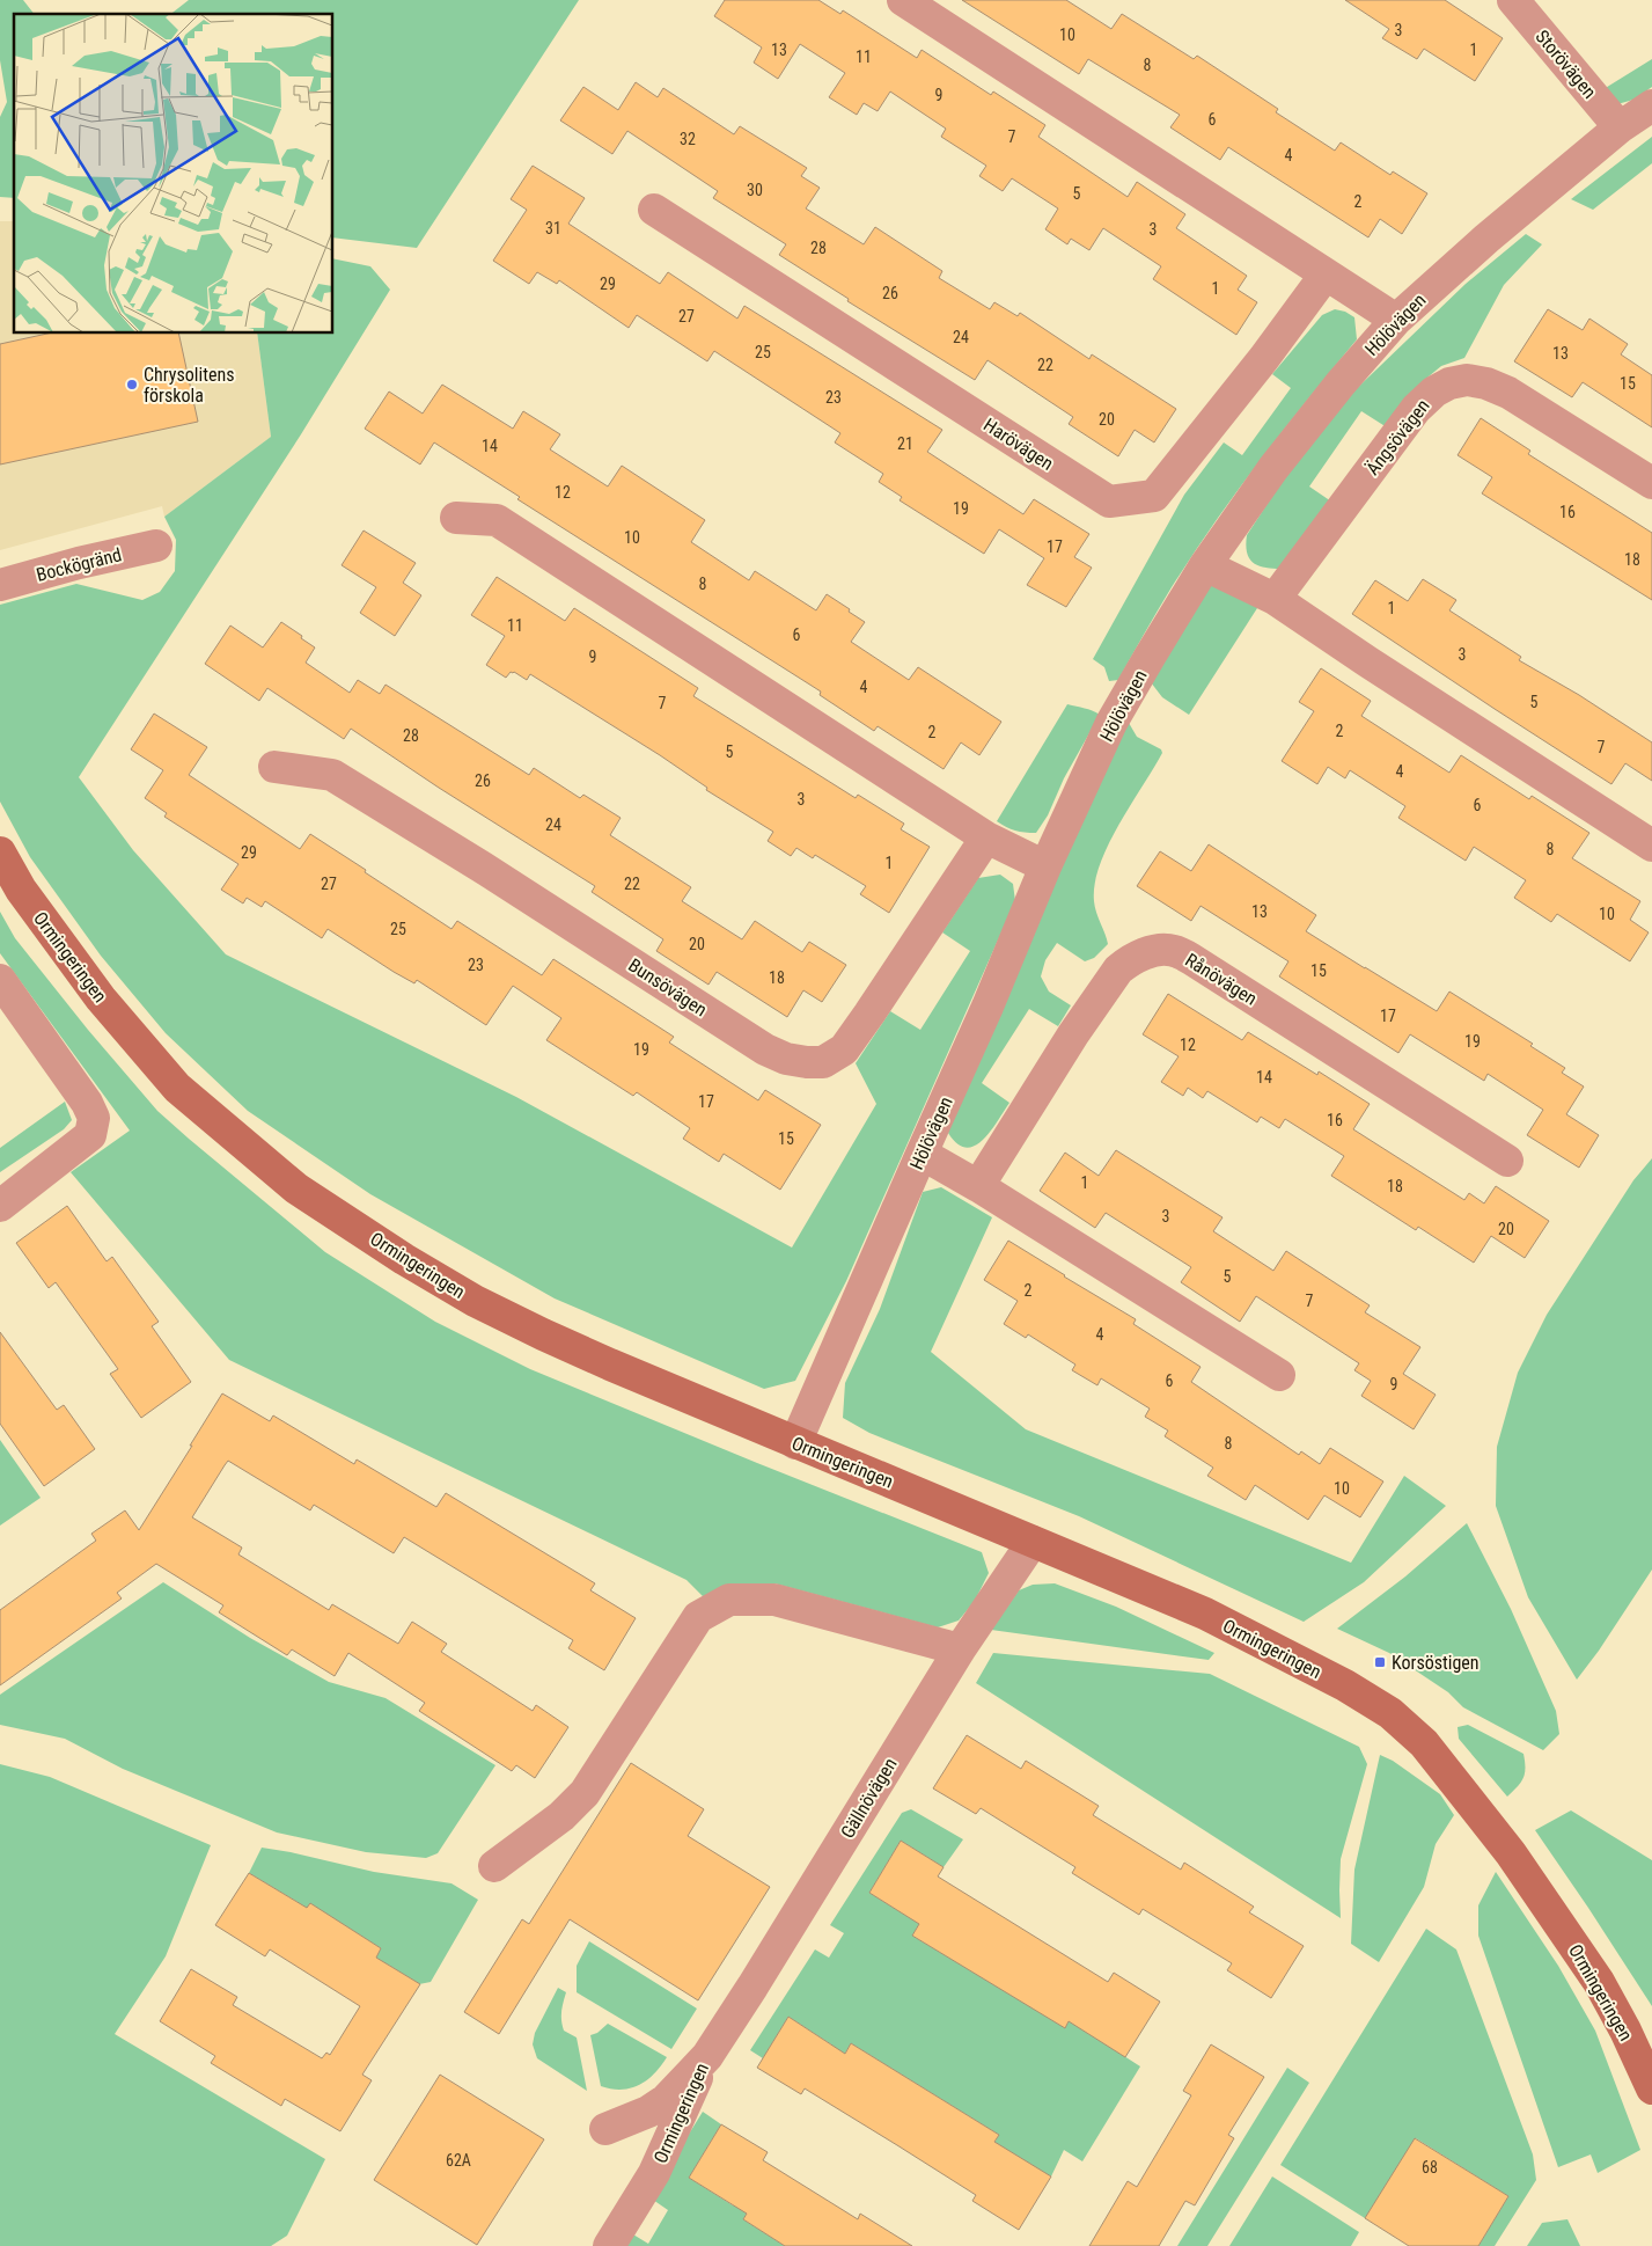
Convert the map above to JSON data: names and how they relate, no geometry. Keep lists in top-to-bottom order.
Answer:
{
  "streets": {
    "street": [
      "Storövägen",
      "Hölövägen",
      "Ängsövägen",
      "Harövägen",
      "Bockögränd",
      "Ormingeringen",
      "Rånövägen",
      "Bunsövägen",
      "Gällnövägen"
    ]
  },
  "crossings": [
    ["Storövägen", "Hölövägen"],
    ["Hölövägen", "Ormingeringen"],
    ["Ormingeringen", "Gällnövägen"]
  ],
  "places": {
    "other": ["Chrysolitens förskola"],
    "transit": ["Korsöstigen"]
  },
  "house_numbers": [
    "3",
    "10",
    "13",
    "1",
    "11",
    "8",
    "9",
    "6",
    "7",
    "32",
    "4",
    "30",
    "5",
    "2",
    "31",
    "3",
    "28",
    "29",
    "1",
    "26",
    "27",
    "24",
    "25",
    "13",
    "22",
    "15",
    "23",
    "20",
    "21",
    "14",
    "12",
    "19",
    "16",
    "10",
    "17",
    "18",
    "8",
    "1",
    "11",
    "6",
    "3",
    "9",
    "4",
    "5",
    "7",
    "2",
    "2",
    "28",
    "7",
    "5",
    "4",
    "26",
    "3",
    "6",
    "24",
    "8",
    "29",
    "1",
    "27",
    "22",
    "13",
    "10",
    "25",
    "20",
    "23",
    "15",
    "18",
    "17",
    "19",
    "12",
    "19",
    "14",
    "17",
    "16",
    "15",
    "1",
    "18",
    "3",
    "20",
    "5",
    "2",
    "7",
    "4",
    "6",
    "9",
    "8",
    "10",
    "62A",
    "68"
  ]
}
